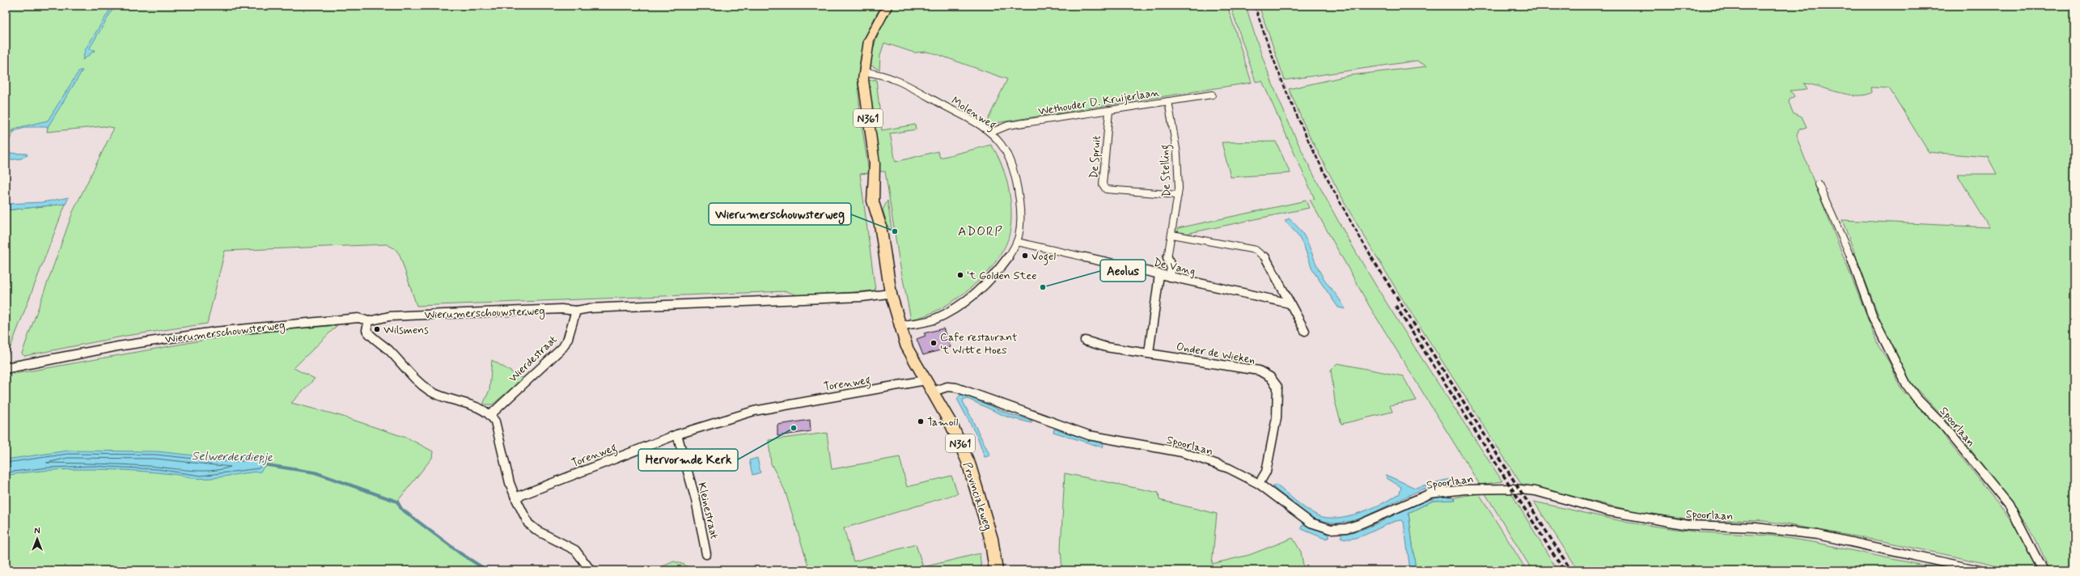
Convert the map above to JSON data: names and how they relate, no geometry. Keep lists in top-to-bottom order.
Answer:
{
  "streets": {
    "main road": ["N361", "Provincialeweg"],
    "street": [
      "Wethouder D. Kruijerlaan",
      "Molenweg",
      "De Spruit",
      "De Stelling",
      "De Vang",
      "Wierumerschouwsterweg",
      "Onder de Wieken",
      "Wierdestraat",
      "Torenweg",
      "Spoorlaan",
      "Kleinestraat"
    ]
  },
  "crossings": [
    ["Wethouder D. Kruijerlaan", "Molenweg"],
    ["Wethouder D. Kruijerlaan", "De Spruit"],
    ["Wethouder D. Kruijerlaan", "De Stelling"],
    ["Molenweg", "De Vang"],
    ["Molenweg", "Provincialeweg"],
    ["De Spruit", "De Stelling"],
    ["De Stelling", "De Vang"],
    ["Wierumerschouwsterweg", "Wierdestraat"],
    ["Wierumerschouwsterweg", "Provincialeweg"],
    ["Onder de Wieken", "Spoorlaan"],
    ["Torenweg", "Provincialeweg"],
    ["Torenweg", "Kleinestraat"],
    ["Spoorlaan", "Provincialeweg"]
  ],
  "districts": ["ADORP"],
  "water": ["Selwerderdiepje"],
  "places": [
    "Wierumerschouwsterweg",
    "Vogel",
    "'t Golden Stee",
    "Aeolus",
    "Wilsmens",
    "Cafe restaurant 't Witte Hoes",
    "Tamoil",
    "Hervormde Kerk"
  ],
  "north": "top"
}
